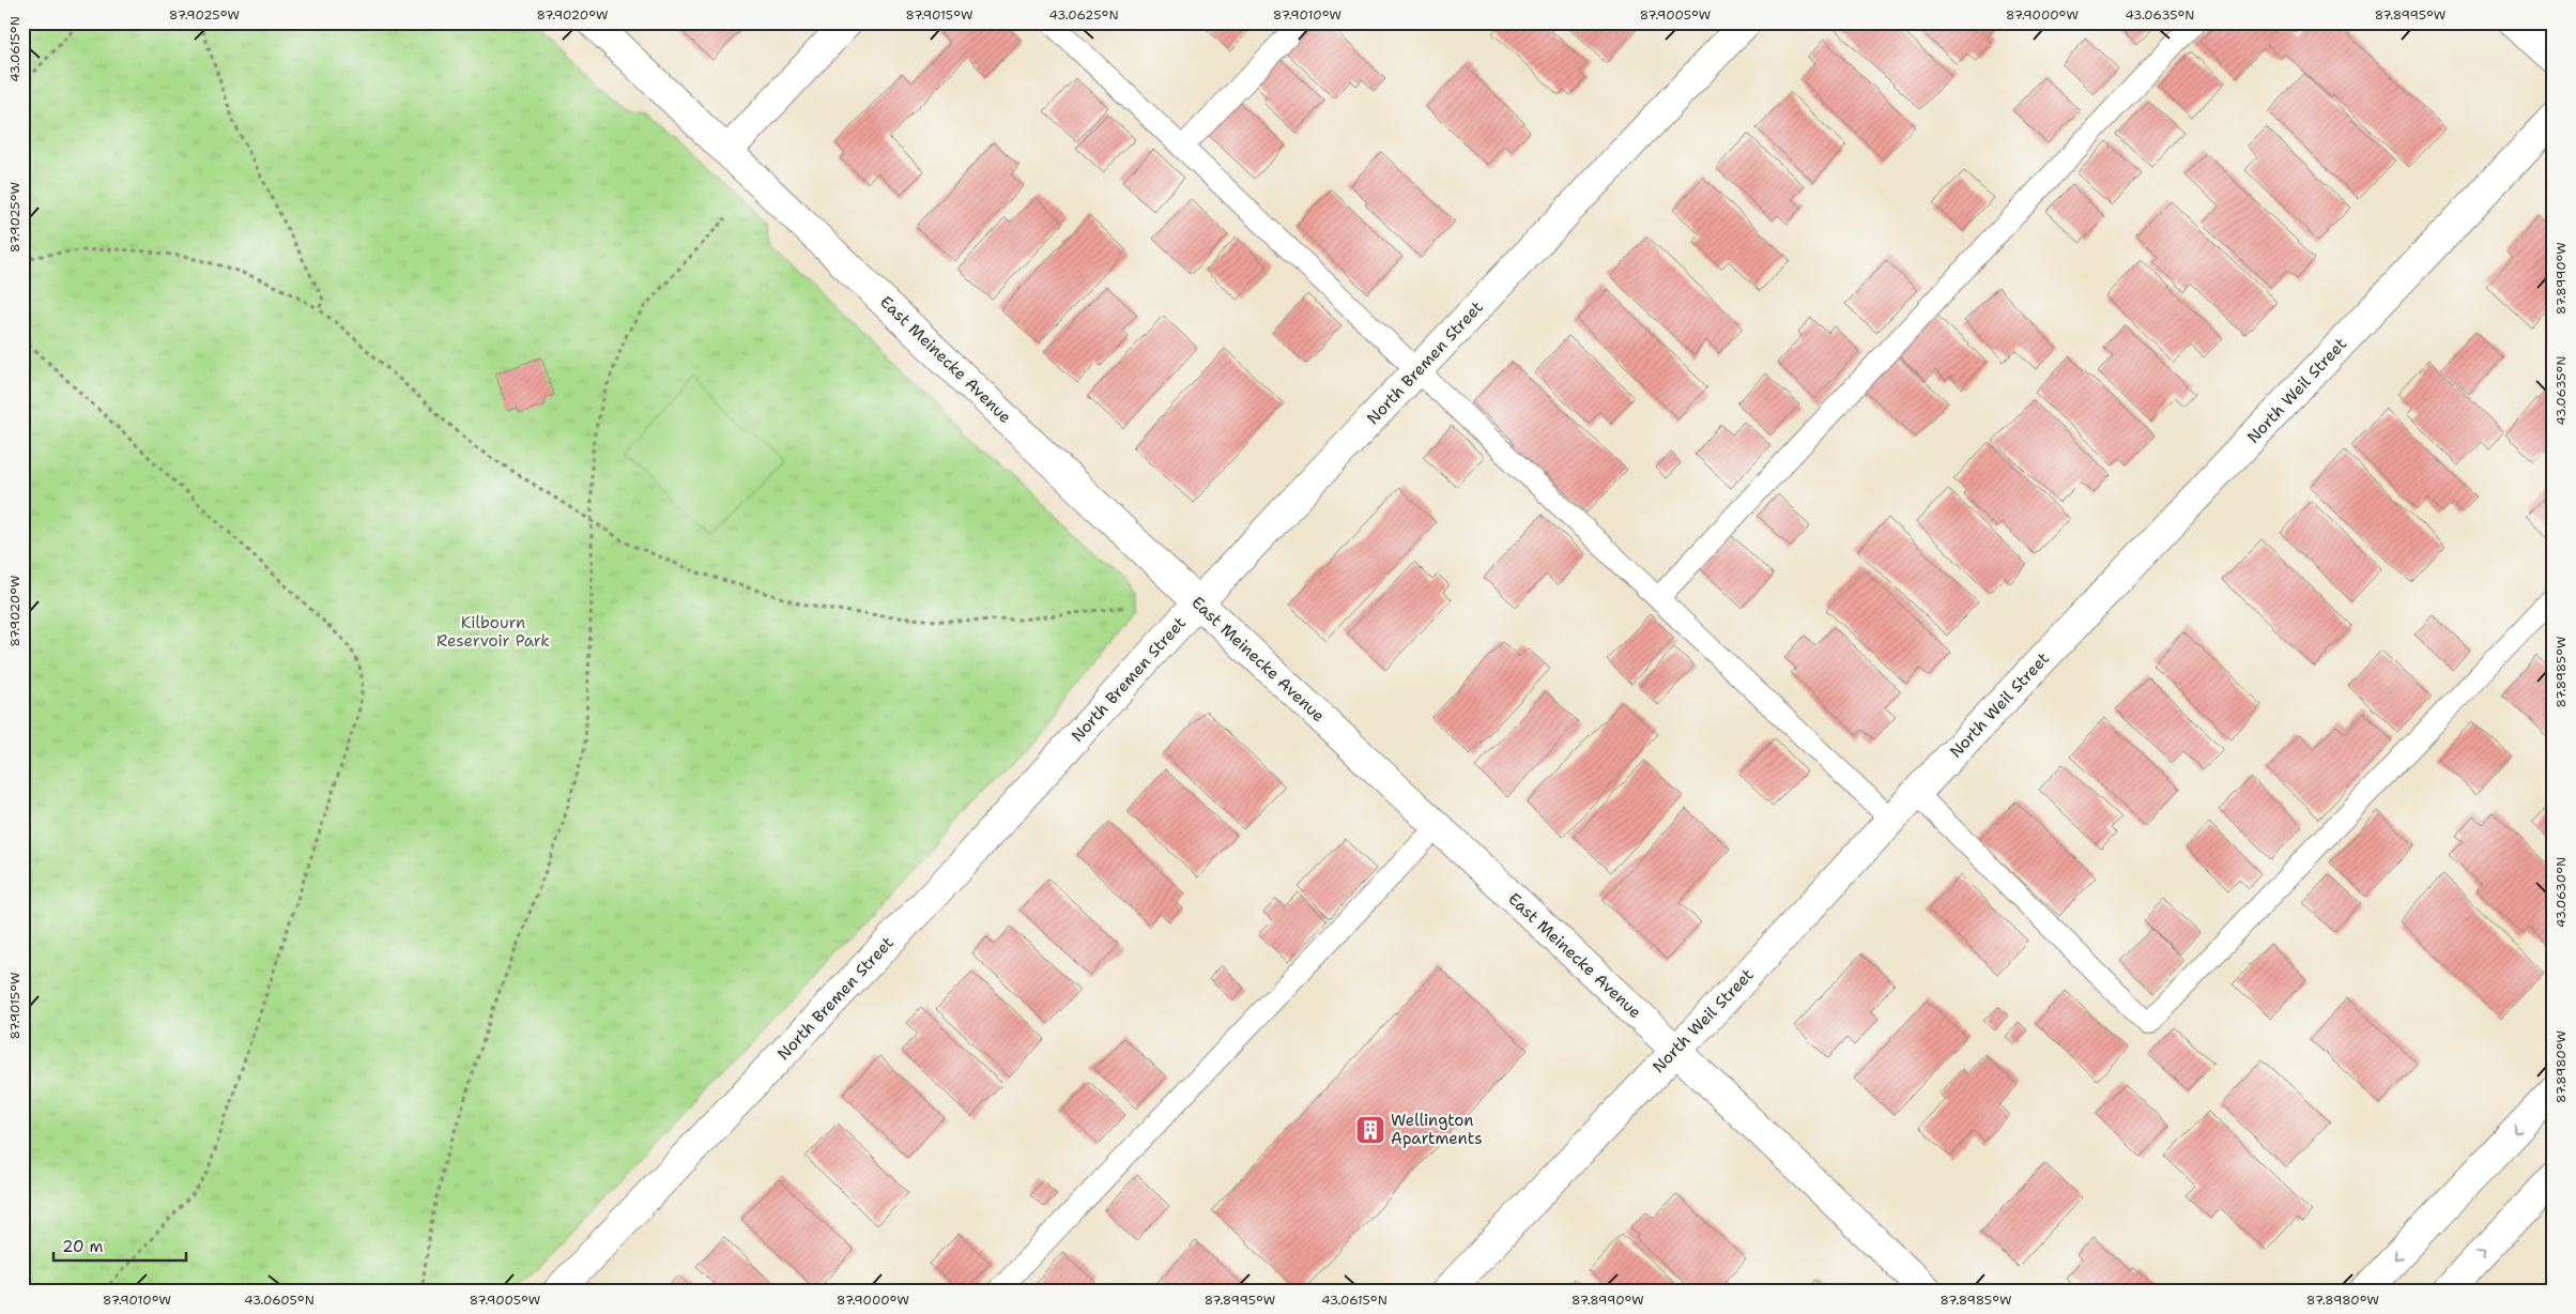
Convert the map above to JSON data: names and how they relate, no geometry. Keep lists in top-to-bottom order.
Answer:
{
  "streets": {
    "street": ["East Meinecke Avenue", "North Bremen Street", "North Weil Street"]
  },
  "crossings": [
    ["East Meinecke Avenue", "North Bremen Street"],
    ["East Meinecke Avenue", "North Weil Street"]
  ],
  "parks": ["Kilbourn Reservoir Park"],
  "places": {
    "building": ["Wellington Apartments"]
  },
  "scale_bar": "20 m",
  "coordinates": [
    "87.9025°W",
    "87.9020°W",
    "87.9015°W",
    "43.0625°N",
    "87.9010°W",
    "87.9005°W",
    "87.9000°W",
    "43.0635°N",
    "87.8995°W",
    "43.0615°N",
    "87.8990°W",
    "87.8985°W",
    "43.0630°N",
    "87.8980°W",
    "43.0605°N"
  ]
}
